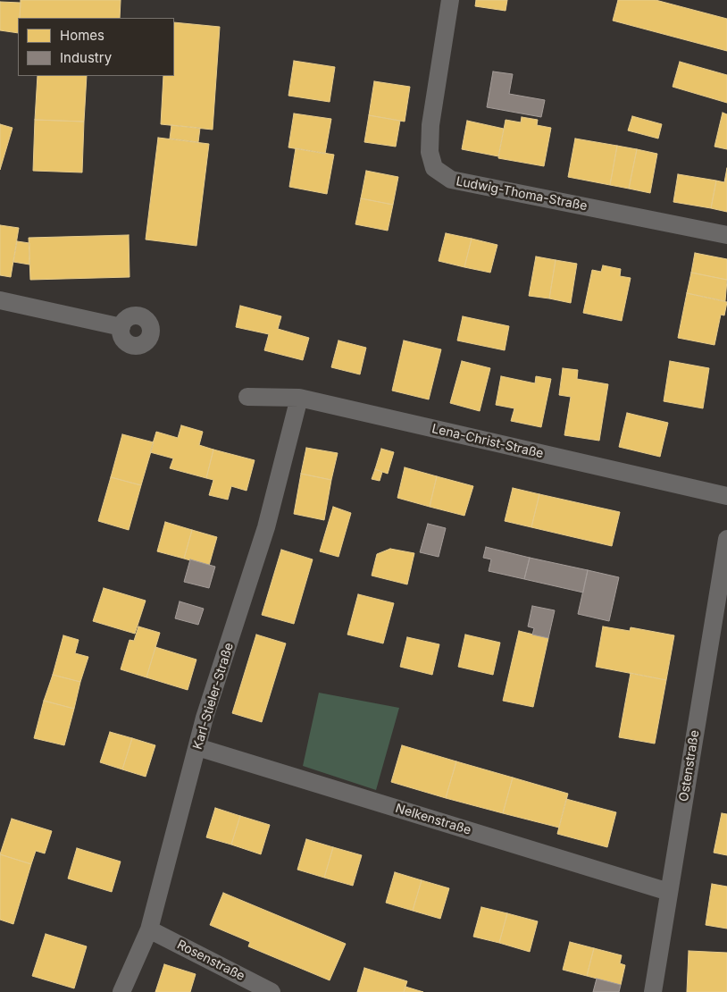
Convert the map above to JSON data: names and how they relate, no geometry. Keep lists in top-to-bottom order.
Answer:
{
  "streets": {
    "street": [
      "Ludwig-Thoma-Straße",
      "Lena-Christ-Straße",
      "Karl-Stieler-Straße",
      "Ostenstraße",
      "Nelkenstraße",
      "Rosenstraße"
    ]
  },
  "crossings": [
    ["Lena-Christ-Straße", "Karl-Stieler-Straße"],
    ["Karl-Stieler-Straße", "Nelkenstraße"],
    ["Karl-Stieler-Straße", "Rosenstraße"],
    ["Ostenstraße", "Nelkenstraße"]
  ],
  "legend": ["Homes", "Industry"]
}
